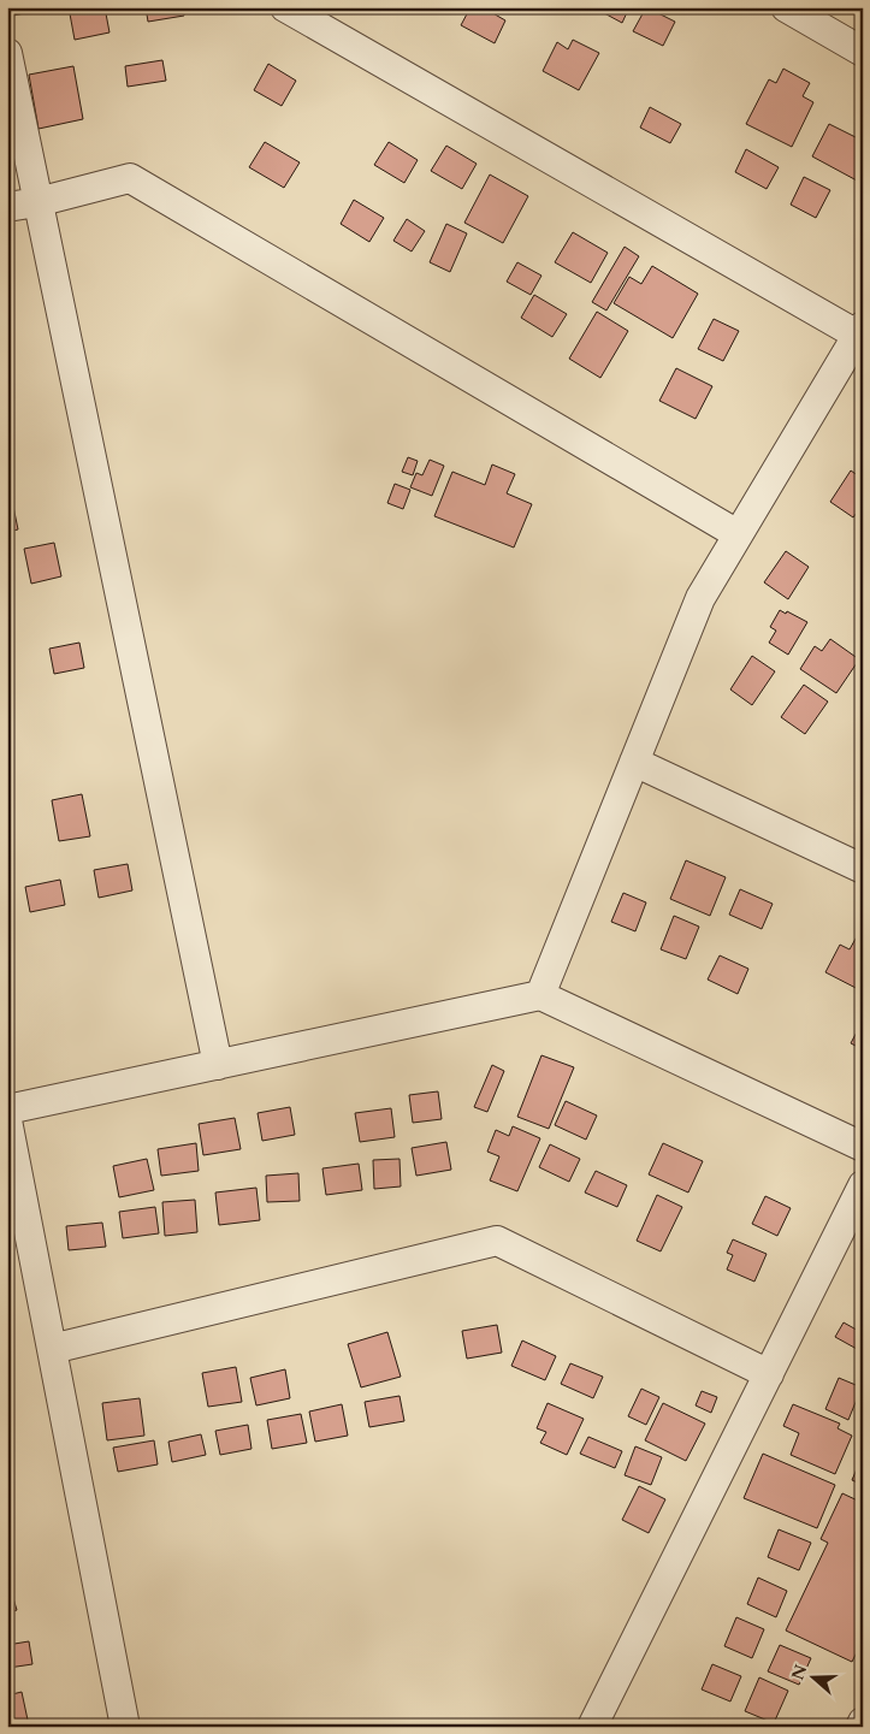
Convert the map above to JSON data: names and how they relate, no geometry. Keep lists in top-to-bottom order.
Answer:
{
  "north": "left"
}
